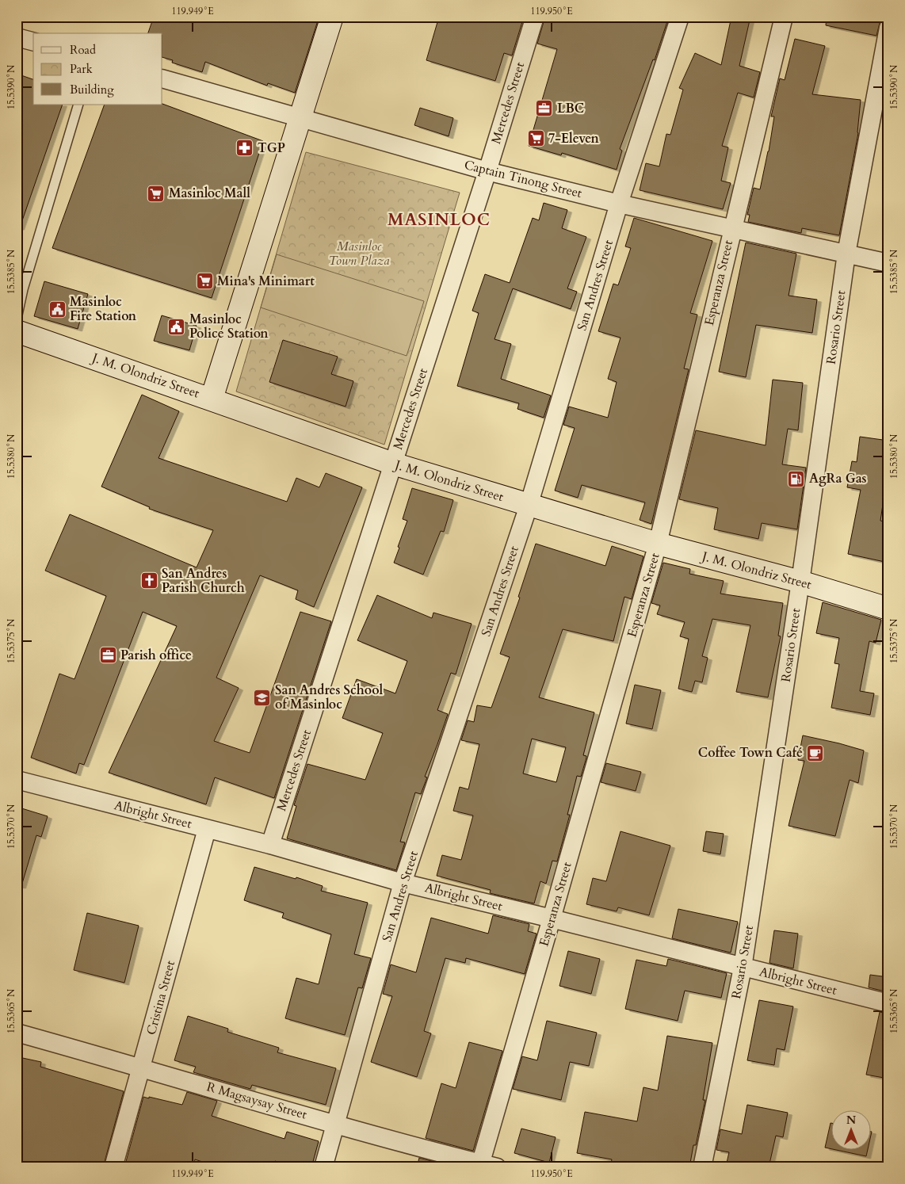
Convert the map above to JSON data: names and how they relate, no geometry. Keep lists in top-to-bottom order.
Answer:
{
  "streets": {
    "street": [
      "Mercedes Street",
      "Captain Tinong Street",
      "Esperanza Street",
      "San Andres Street",
      "Rosario Street",
      "J. M. Olondriz Street",
      "Albright Street",
      "Cristina Street",
      "R Magsaysay Street"
    ]
  },
  "crossings": [
    ["Mercedes Street", "Captain Tinong Street"],
    ["Mercedes Street", "J. M. Olondriz Street"],
    ["Mercedes Street", "Albright Street"],
    ["Captain Tinong Street", "Esperanza Street"],
    ["Captain Tinong Street", "San Andres Street"],
    ["Captain Tinong Street", "Rosario Street"],
    ["Esperanza Street", "J. M. Olondriz Street"],
    ["Esperanza Street", "Albright Street"],
    ["Esperanza Street", "R Magsaysay Street"],
    ["San Andres Street", "J. M. Olondriz Street"],
    ["San Andres Street", "Albright Street"],
    ["San Andres Street", "R Magsaysay Street"],
    ["Rosario Street", "J. M. Olondriz Street"],
    ["Rosario Street", "Albright Street"],
    ["Albright Street", "Cristina Street"],
    ["Cristina Street", "R Magsaysay Street"]
  ],
  "districts": ["MASINLOC"],
  "parks": ["Masinloc Town Plaza"],
  "places": {
    "office": ["LBC", "Parish office"],
    "supermarket": ["7-Eleven", "Masinloc Mall", "Mina's Minimart"],
    "pharmacy": ["TGP"],
    "public building": ["Masinloc Fire Station", "Masinloc Police Station"],
    "fuel station": ["AgRa Gas"],
    "church": ["San Andres Parish Church"],
    "school or university": ["San Andres School of Masinloc"],
    "cafe": ["Coffee Town Café"]
  },
  "legend": ["Road", "Park", "Building"],
  "north": "top",
  "coordinates": [
    "119.949°E",
    "119.950°E",
    "15.5390°N",
    "15.5385°N",
    "15.5380°N",
    "15.5375°N",
    "15.5370°N",
    "15.5365°N"
  ]
}
